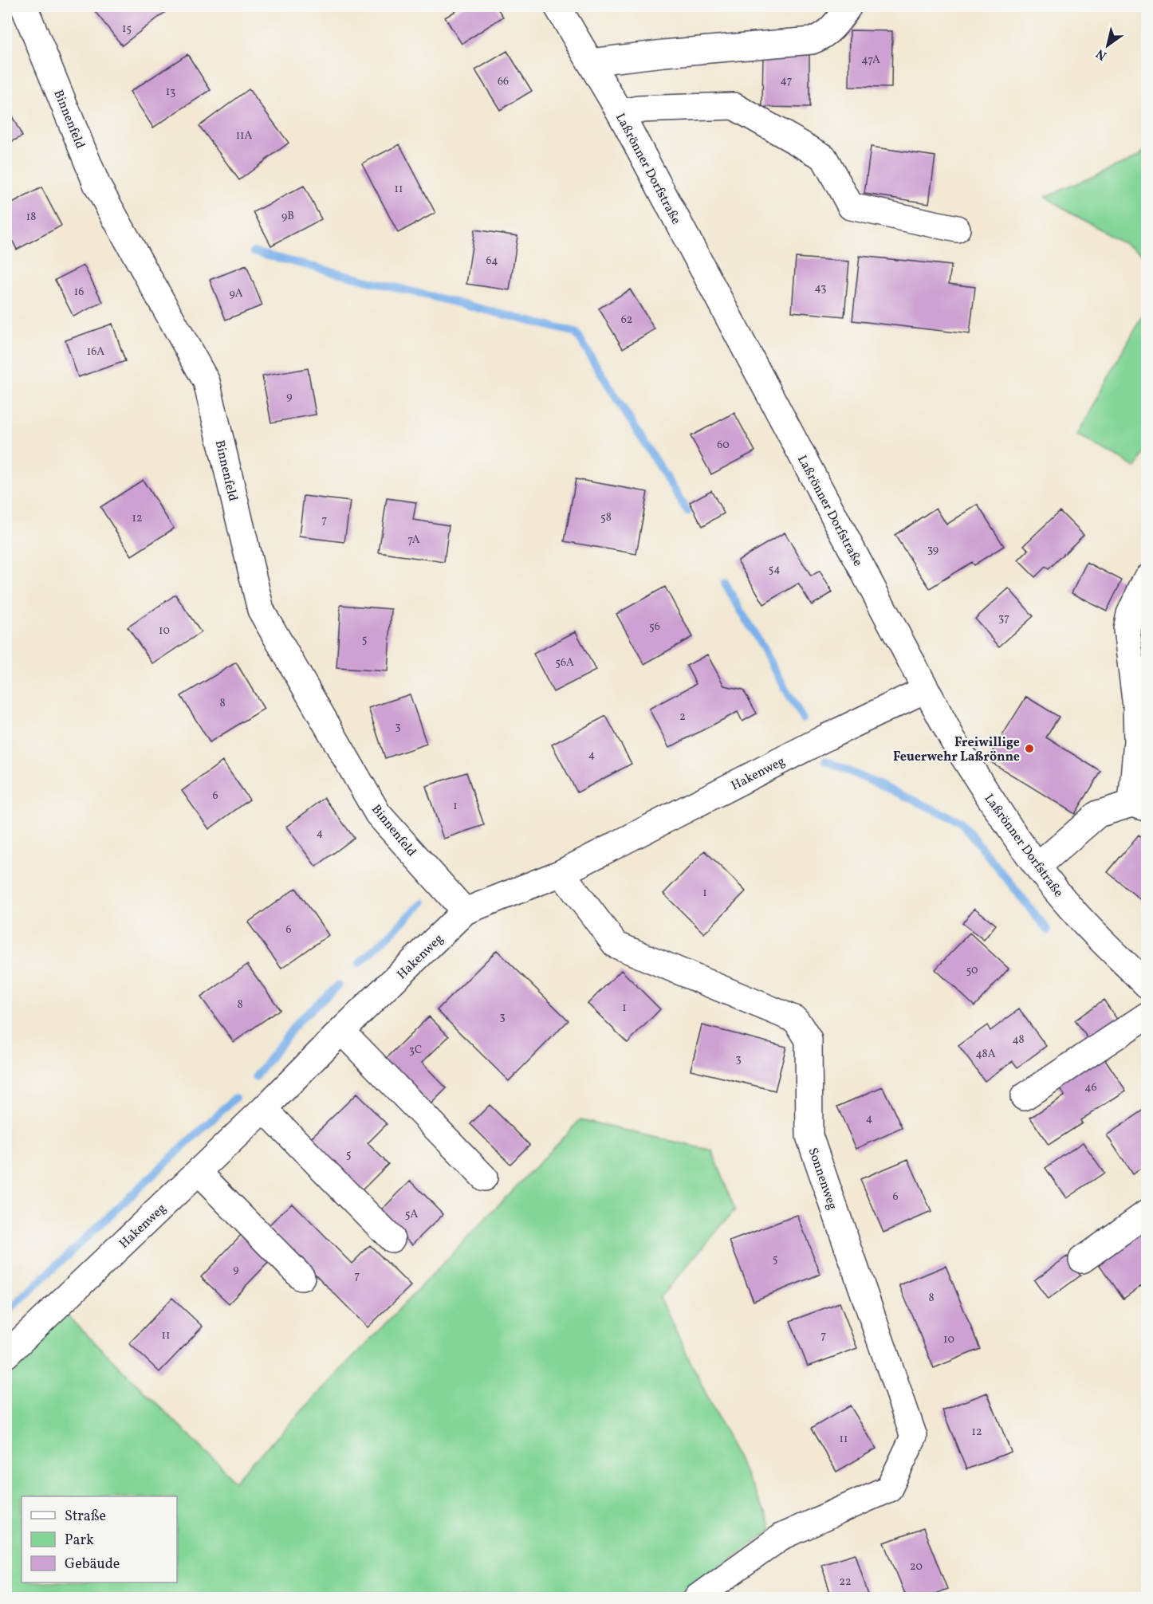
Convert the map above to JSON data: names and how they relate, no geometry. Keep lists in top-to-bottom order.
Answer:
{
  "streets": {
    "street": [
      "Binnenfeld",
      "Laßrönner Dorfstraße",
      "Hakenweg",
      "Sonnenweg"
    ]
  },
  "crossings": [
    ["Binnenfeld", "Hakenweg"],
    ["Laßrönner Dorfstraße", "Hakenweg"],
    ["Hakenweg", "Sonnenweg"]
  ],
  "places": ["Freiwillige Feuerwehr Laßrönne"],
  "house_numbers": [
    "15",
    "47A",
    "47",
    "66",
    "13",
    "11A",
    "11",
    "9B",
    "18",
    "64",
    "43",
    "16",
    "9A",
    "62",
    "16A",
    "9",
    "60",
    "58",
    "12",
    "7",
    "7A",
    "39",
    "54",
    "37",
    "56",
    "10",
    "5",
    "56A",
    "8",
    "2",
    "3",
    "4",
    "6",
    "1",
    "4",
    "1",
    "6",
    "50",
    "8",
    "1",
    "3",
    "48",
    "3C",
    "48A",
    "3",
    "46",
    "4",
    "5",
    "6",
    "5A",
    "5",
    "9",
    "7",
    "8",
    "11",
    "7",
    "10",
    "12",
    "11",
    "20",
    "22"
  ],
  "legend": ["Straße", "Park", "Gebäude"],
  "north": "bottom left"
}
